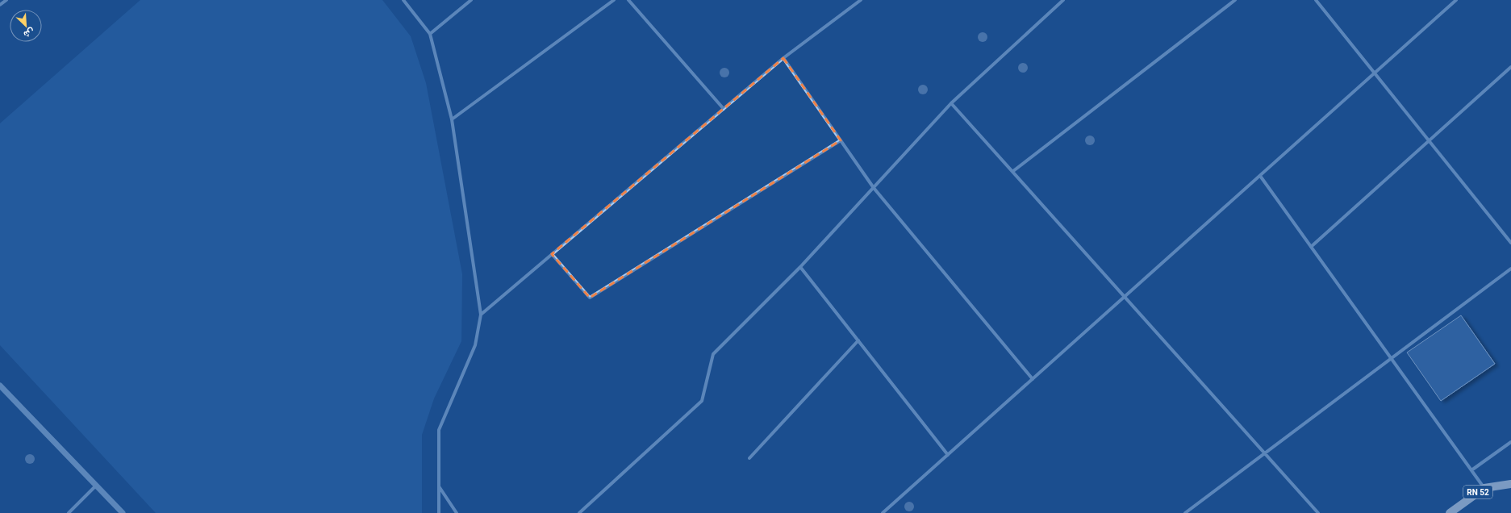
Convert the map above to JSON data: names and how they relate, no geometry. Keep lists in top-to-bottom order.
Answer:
{
  "streets": {
    "main road": ["RN 52"]
  },
  "north": "bottom right"
}
